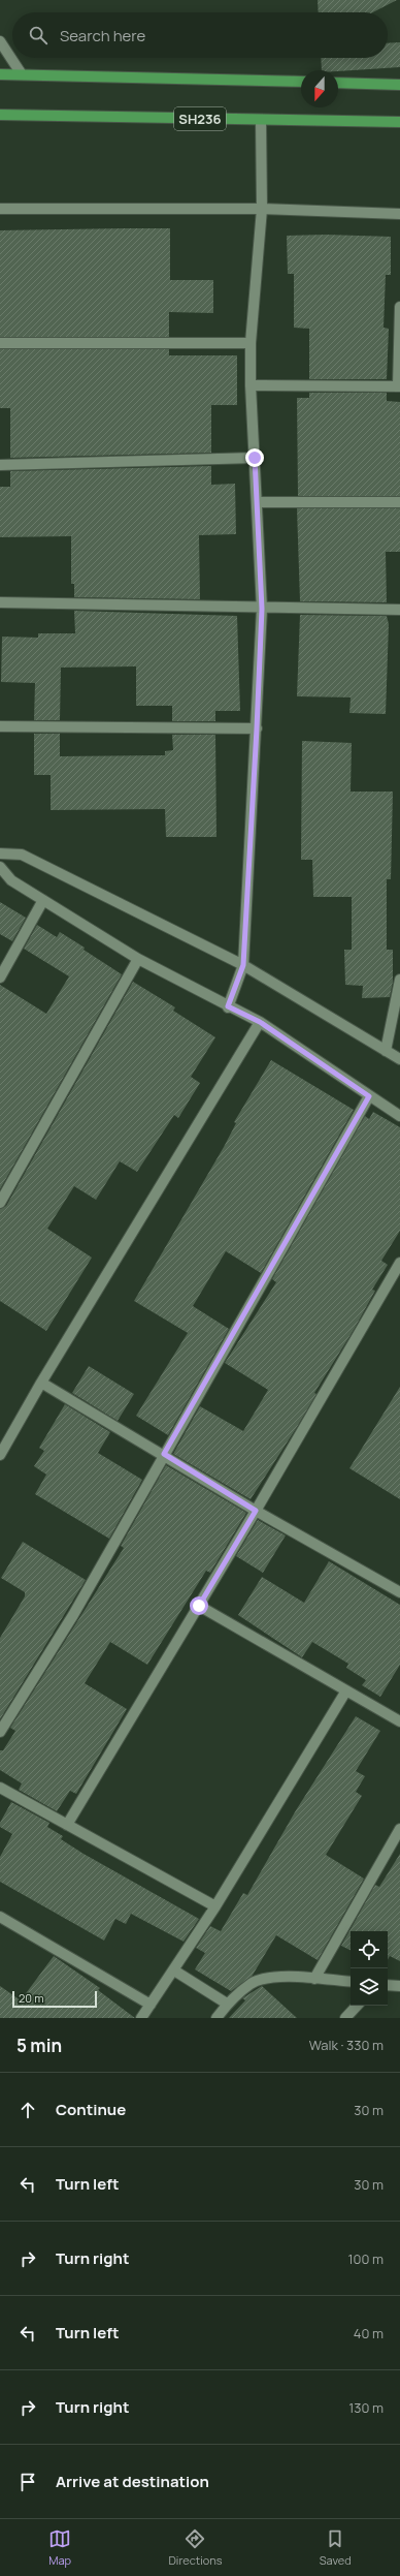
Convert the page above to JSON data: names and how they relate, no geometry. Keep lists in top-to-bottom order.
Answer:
{
  "streets": {
    "main road": ["SH236"]
  },
  "scale_bar": "20 m",
  "north": "bottom",
  "page": {
    "search": "Search here",
    "scale": "20 m",
    "heading": ["5 min", "Walk · 330 m"],
    "list": [
      ["Continue", "30 m"],
      ["Turn left", "30 m"],
      ["Turn right", "100 m"],
      ["Turn left", "40 m"],
      ["Turn right", "130 m"],
      "Arrive at destination"
    ],
    "nav": ["Map", "Directions", "Saved"]
  }
}
